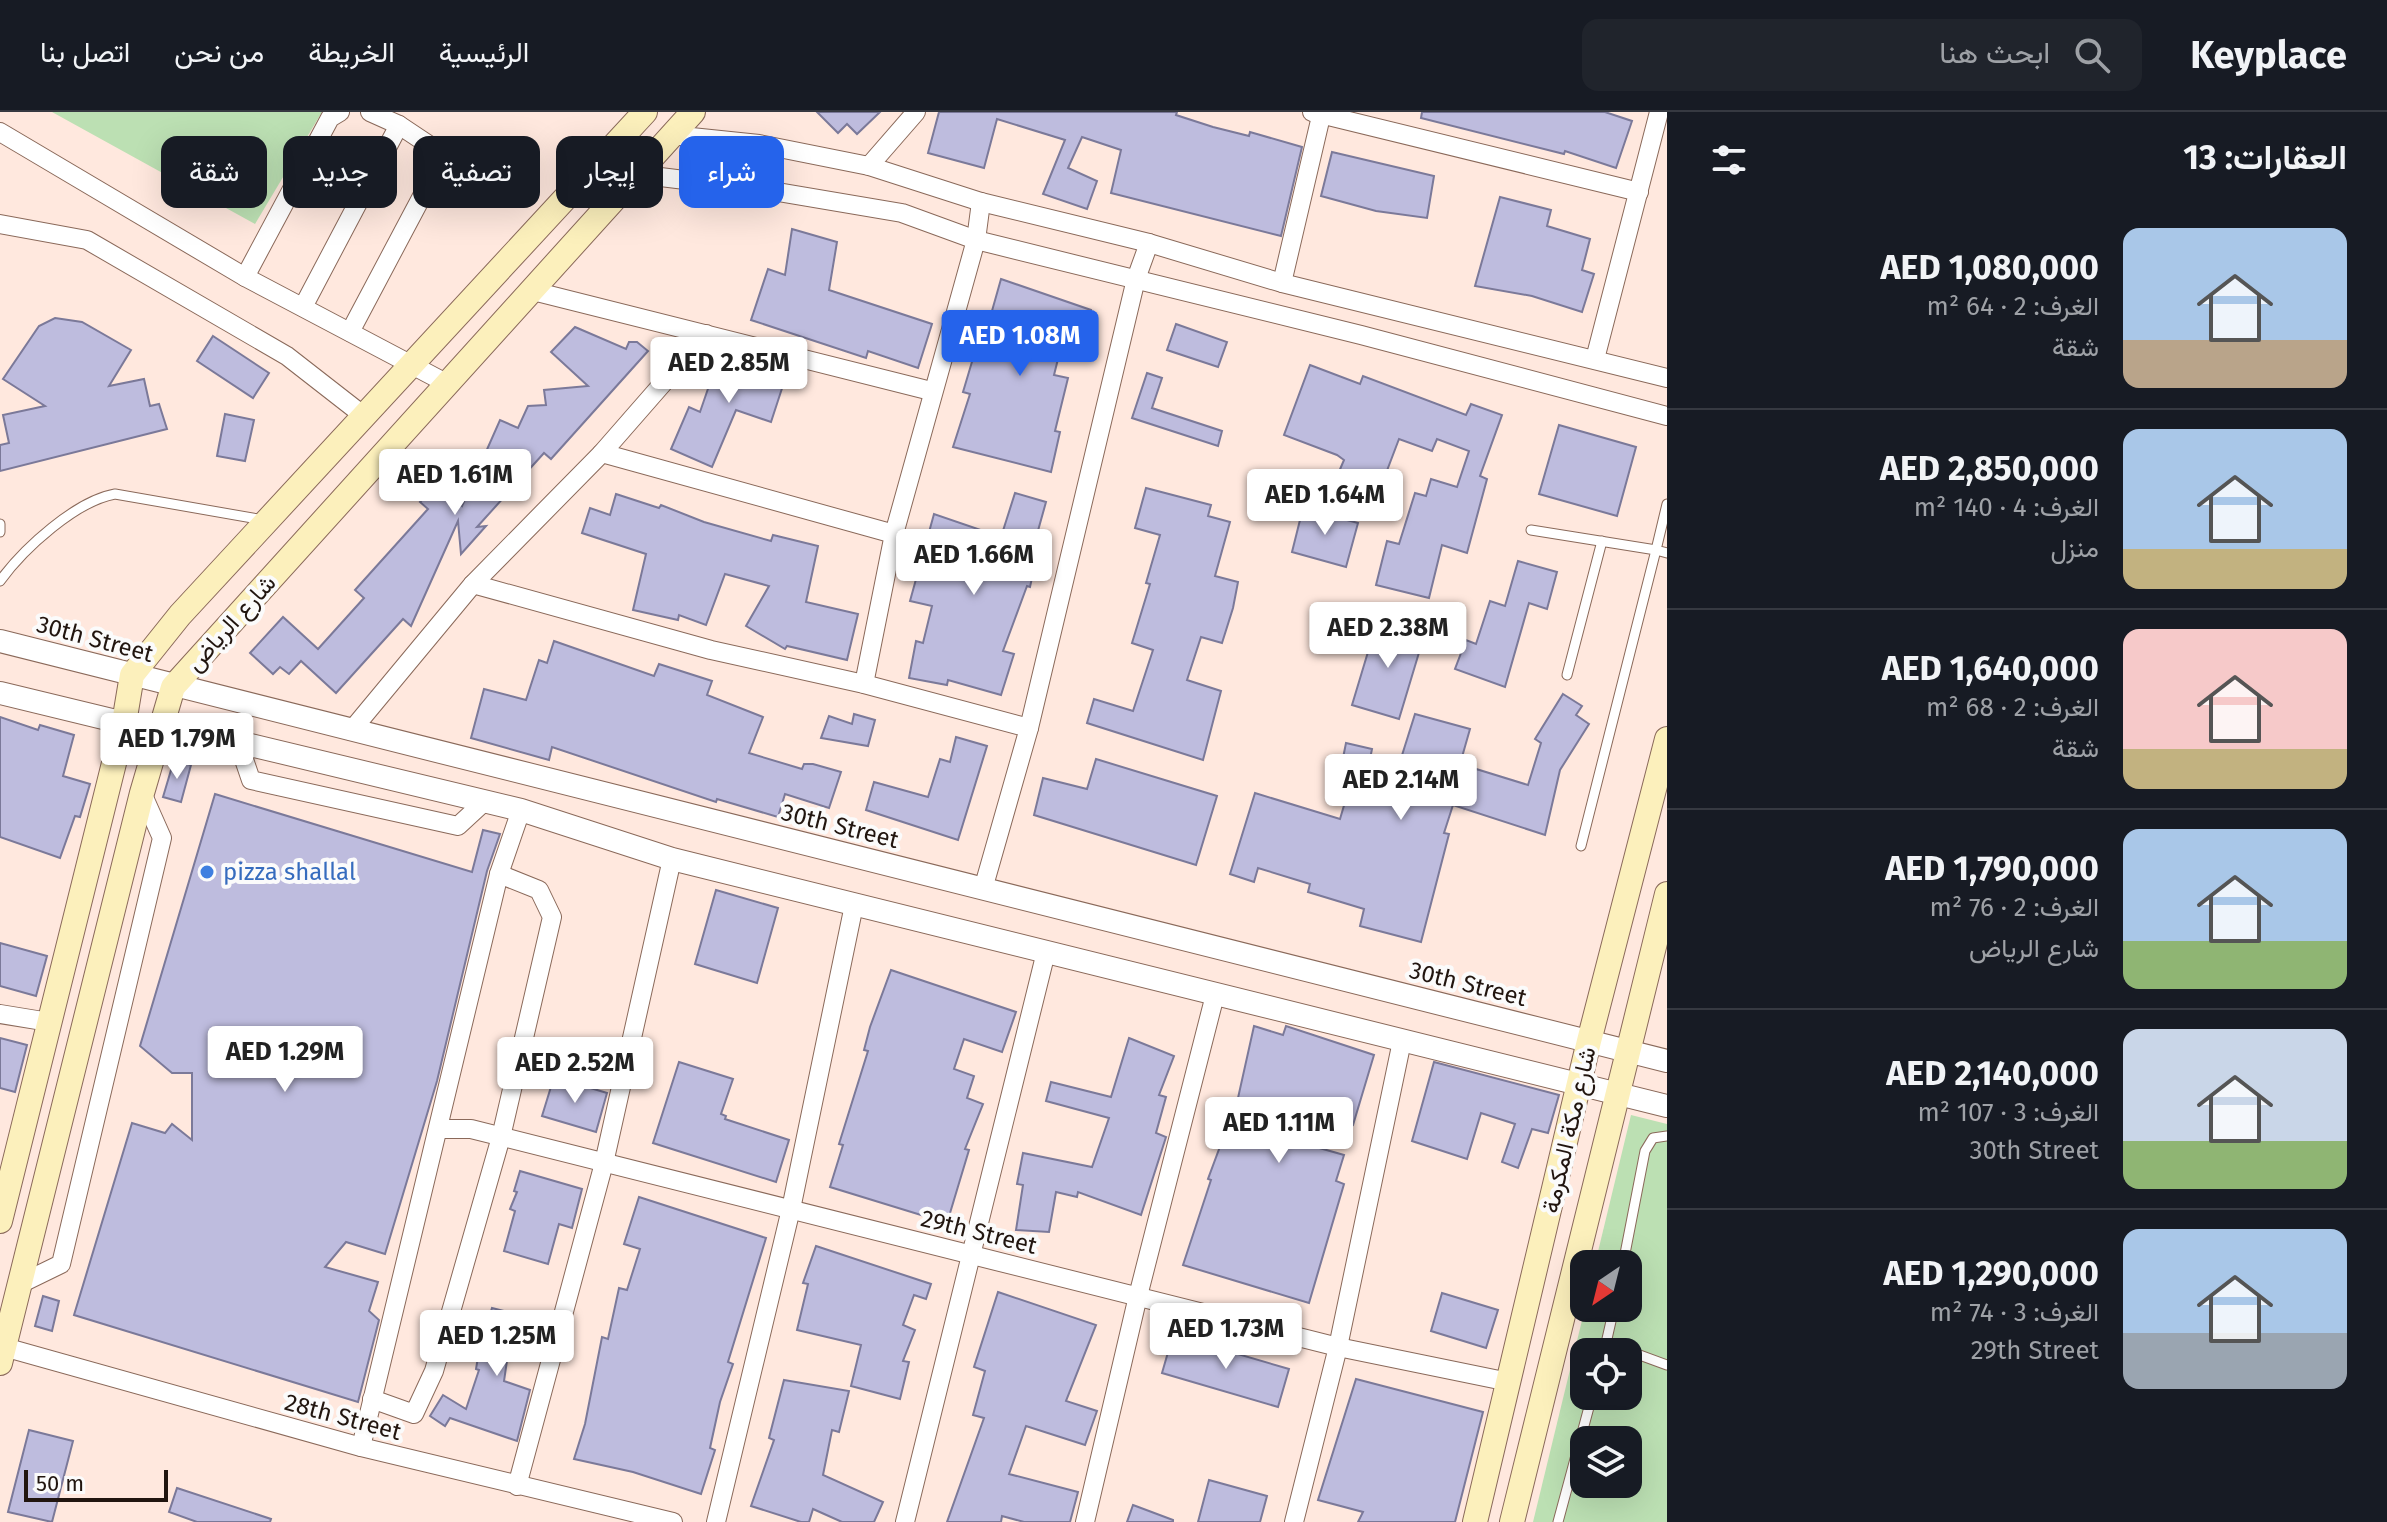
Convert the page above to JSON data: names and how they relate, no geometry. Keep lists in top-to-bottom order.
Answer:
{
  "streets": {
    "main road": ["شارع الرياض", "شارع مكة المكرمة"],
    "street": ["30th Street", "29th Street", "28th Street"]
  },
  "crossings": [
    ["شارع الرياض", "30th Street"],
    ["شارع الرياض", "28th Street"],
    ["30th Street", "شارع مكة المكرمة"],
    ["شارع مكة المكرمة", "29th Street"]
  ],
  "places": ["pizza shallal"],
  "scale_bar": "50 m",
  "north": "bottom left",
  "page": {
    "header": "Keyplace",
    "search": "ابحث هنا",
    "nav": [
      "الرئيسية",
      "الخريطة",
      "من نحن",
      "اتصل بنا"
    ],
    "heading": "العقارات: 13",
    "chip": [
      "شراء",
      "إيجار",
      "تصفية",
      "جديد",
      "شقة"
    ],
    "list": [
      {
        "name": "AED 1,080,000",
        "note": "الغرف: 2 · 64 m² · شقة"
      },
      {
        "name": "AED 2,850,000",
        "note": "الغرف: 4 · 140 m² · منزل"
      },
      {
        "name": "AED 1,640,000",
        "note": "الغرف: 2 · 68 m² · شقة"
      },
      {
        "name": "AED 1,790,000",
        "note": "الغرف: 2 · 76 m² · شارع الرياض"
      },
      {
        "name": "AED 2,140,000",
        "note": "الغرف: 3 · 107 m² · 30th Street"
      },
      {
        "name": "AED 1,290,000",
        "note": "الغرف: 3 · 74 m² · 29th Street"
      }
    ],
    "price": [
      "AED 1.08M",
      "AED 2.85M",
      "AED 1.61M",
      "AED 1.64M",
      "AED 1.66M",
      "AED 2.38M",
      "AED 1.79M",
      "AED 2.14M",
      "AED 1.29M",
      "AED 2.52M",
      "AED 1.11M",
      "AED 1.73M",
      "AED 1.25M"
    ],
    "scale": "50 m"
  }
}
